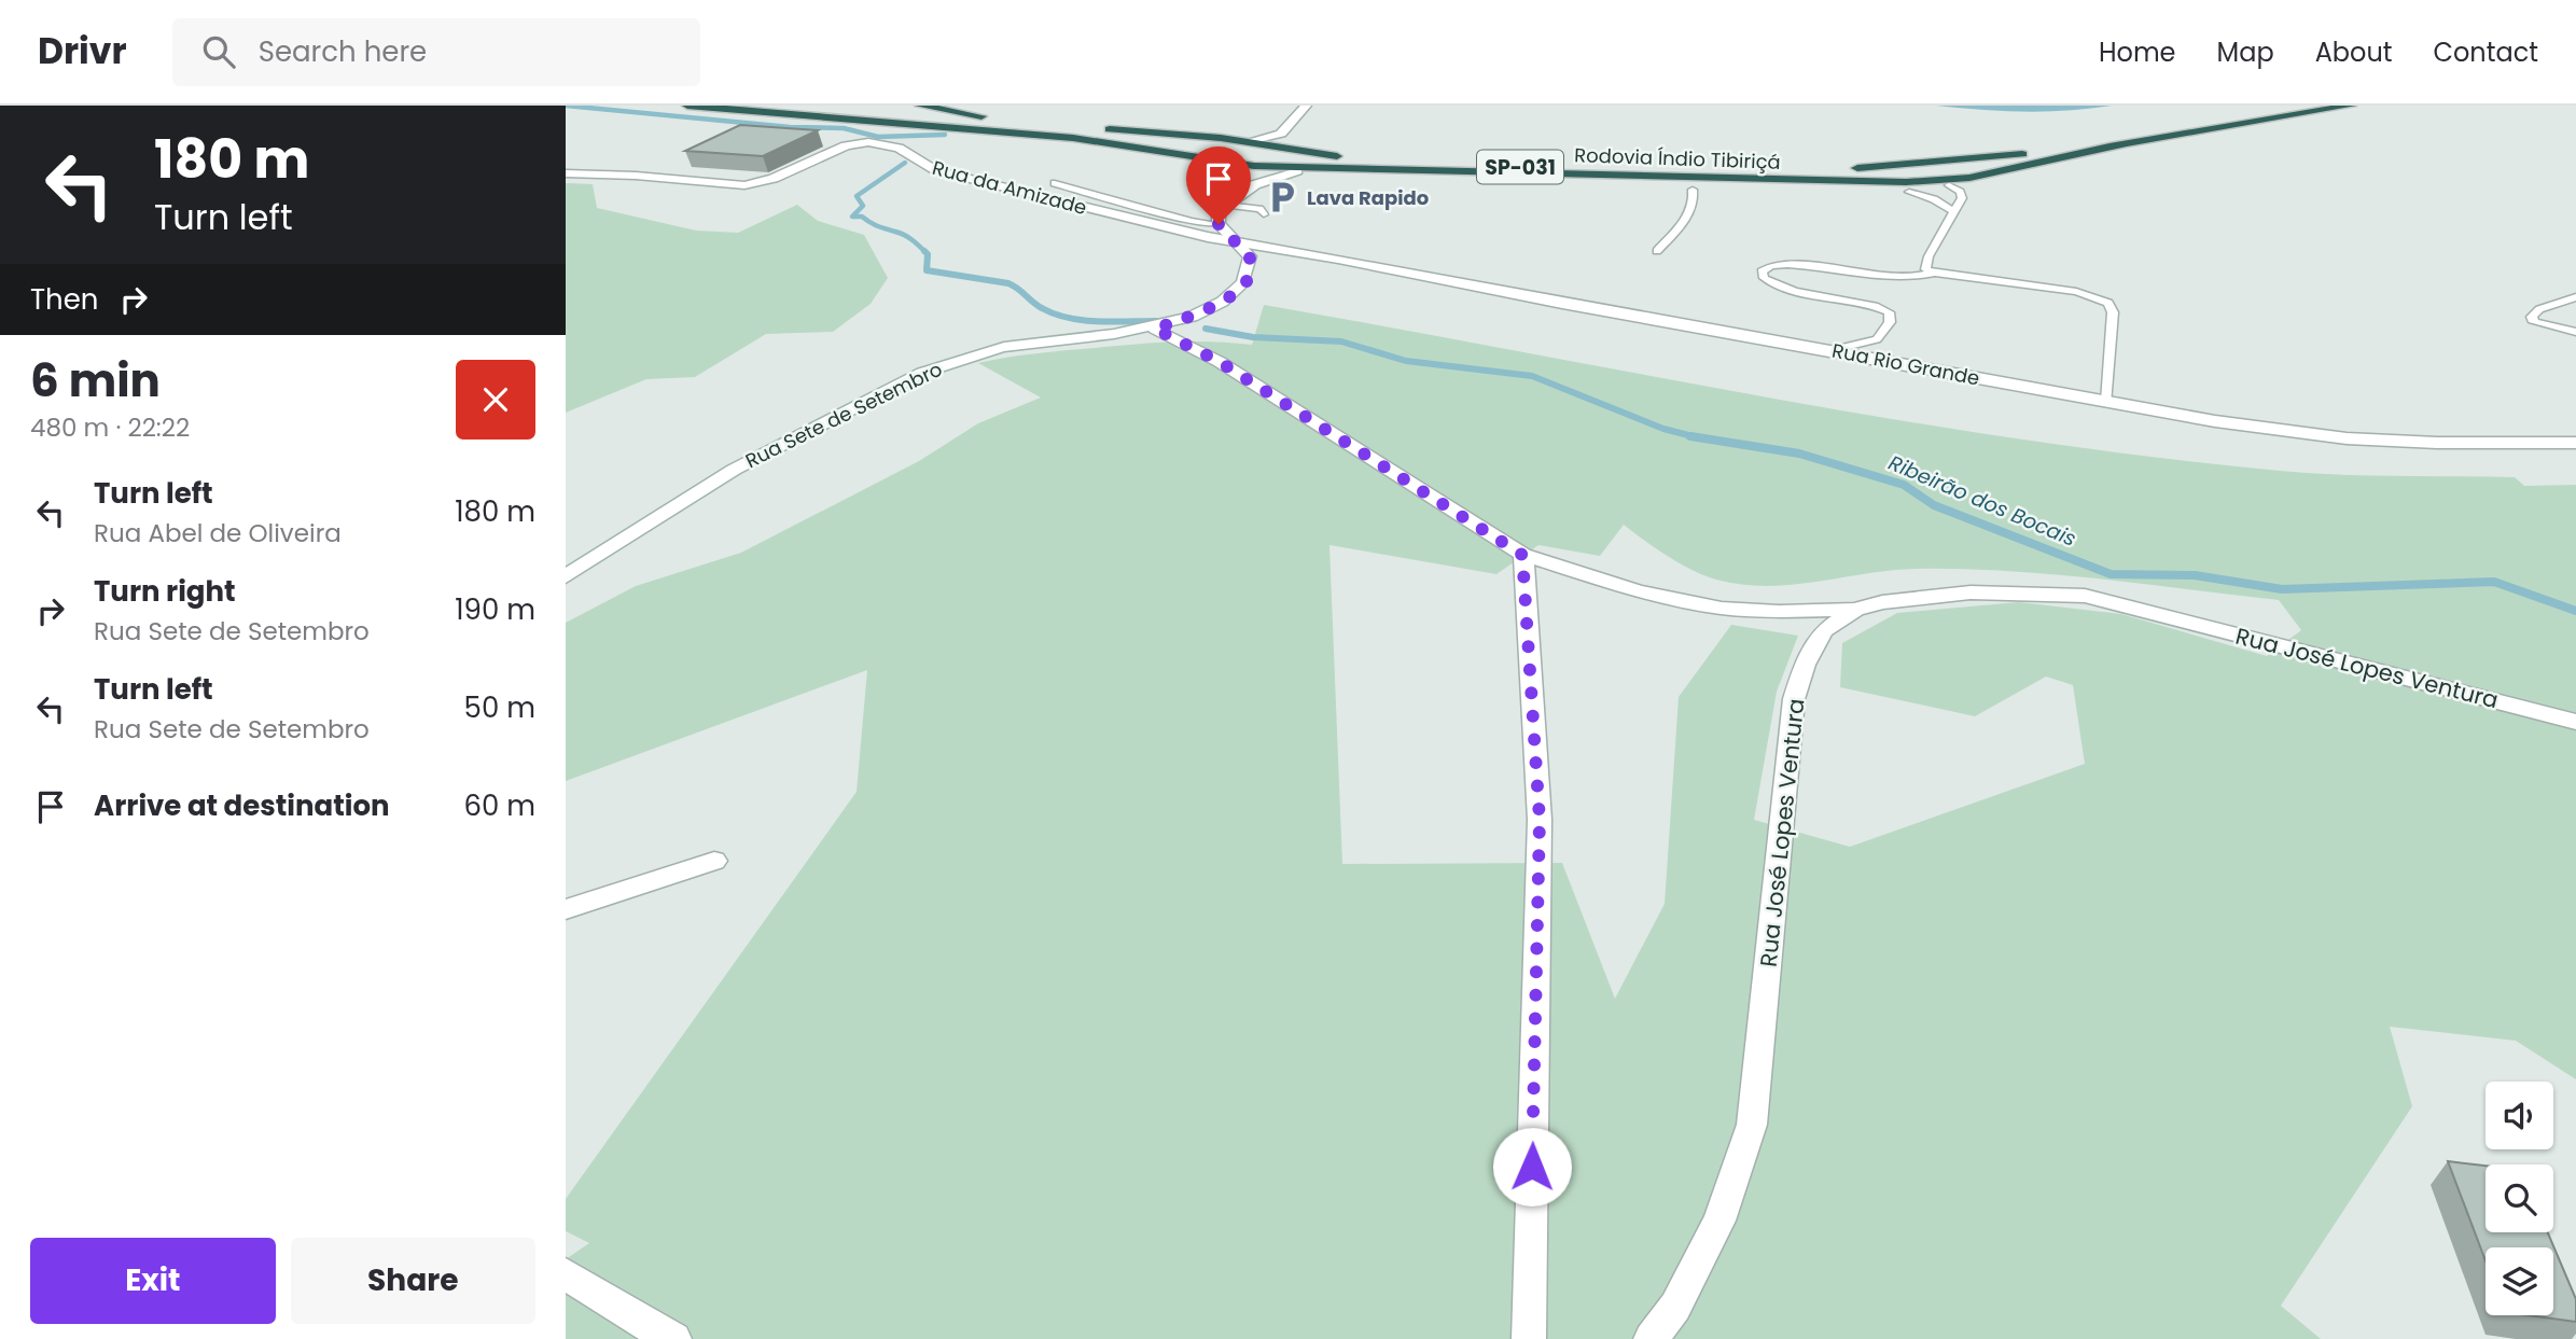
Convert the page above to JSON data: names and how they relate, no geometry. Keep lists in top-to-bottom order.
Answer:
{
  "streets": {
    "highway": ["Rodovia Índio Tibiriçá", "SP-031"],
    "street": [
      "Rua da Amizade",
      "Rua Rio Grande",
      "Rua Sete de Setembro",
      "Rua José Lopes Ventura"
    ]
  },
  "crossings": [
    ["Rua da Amizade", "Rua Rio Grande"],
    ["Rua da Amizade", "Rua Sete de Setembro"],
    ["Rua Rio Grande", "Rua Sete de Setembro"]
  ],
  "water": ["Ribeirão dos Bocais"],
  "places": {
    "parking": ["Lava Rapido"]
  },
  "page": {
    "header": "Drivr",
    "search": "Search here",
    "nav": [
      "Home",
      "Map",
      "About",
      "Contact"
    ],
    "turn": ["180 m", "Turn left"],
    "then": "Then",
    "heading": ["6 min", "480 m · 22:22"],
    "list": [
      {
        "name": "Turn left",
        "note": "Rua Abel de Oliveira",
        "value": "180 m"
      },
      {
        "name": "Turn right",
        "note": "Rua Sete de Setembro",
        "value": "190 m"
      },
      {
        "name": "Turn left",
        "note": "Rua Sete de Setembro",
        "value": "50 m"
      },
      {
        "name": "Arrive at destination",
        "value": "60 m"
      }
    ],
    "buttons": ["Exit", "Share"]
  }
}
